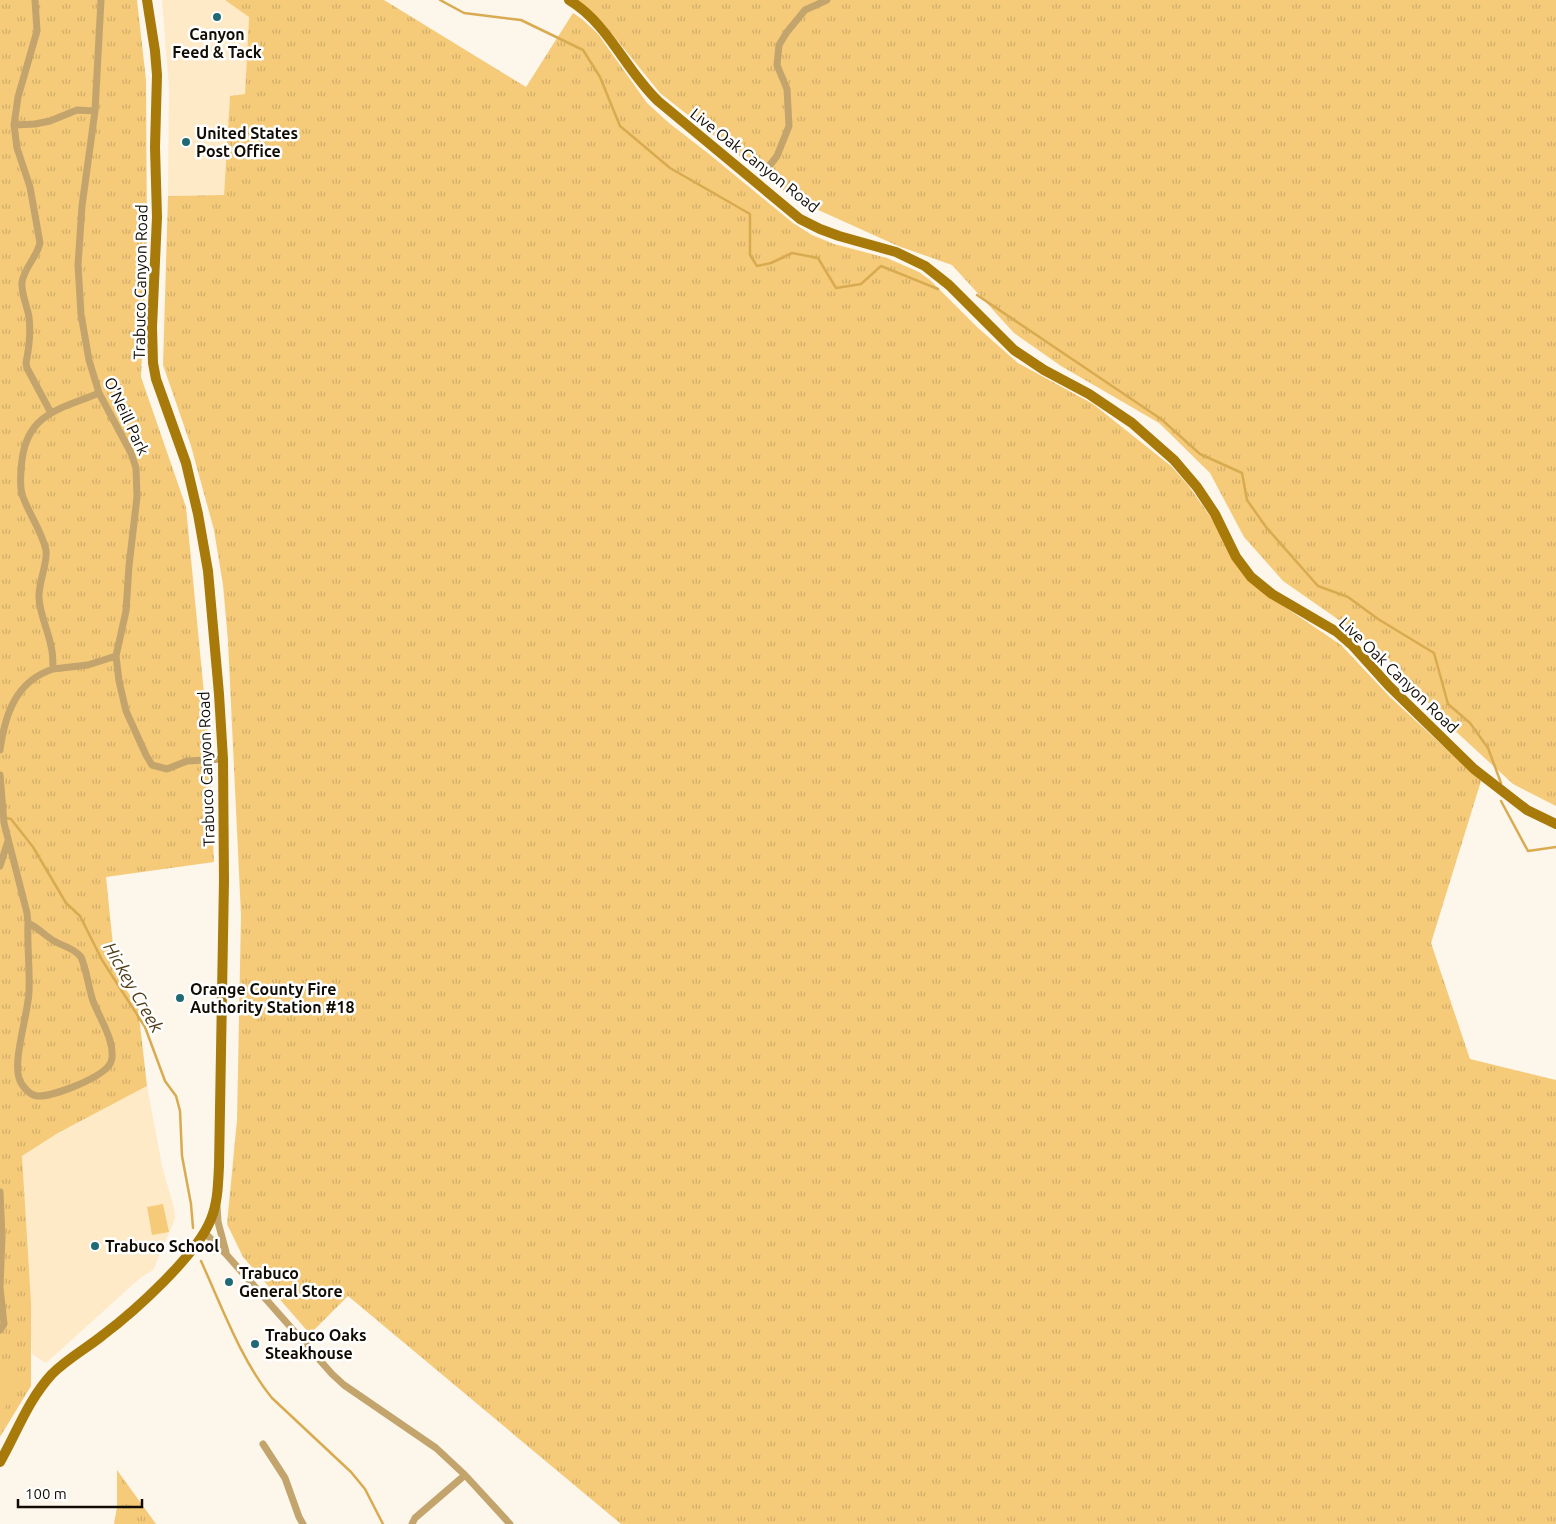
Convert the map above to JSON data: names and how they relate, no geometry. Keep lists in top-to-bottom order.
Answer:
{
  "streets": {
    "main road": ["Live Oak Canyon Road", "Trabuco Canyon Road"],
    "street": ["O'Neill Park"]
  },
  "crossings": [
    ["Trabuco Canyon Road", "O'Neill Park"]
  ],
  "water": ["Hickey Creek"],
  "places": [
    "Canyon Feed & Tack",
    "United States Post Office",
    "Orange County Fire Authority Station #18",
    "Trabuco School",
    "Trabuco General Store",
    "Trabuco Oaks Steakhouse"
  ],
  "scale_bar": "100 m"
}
